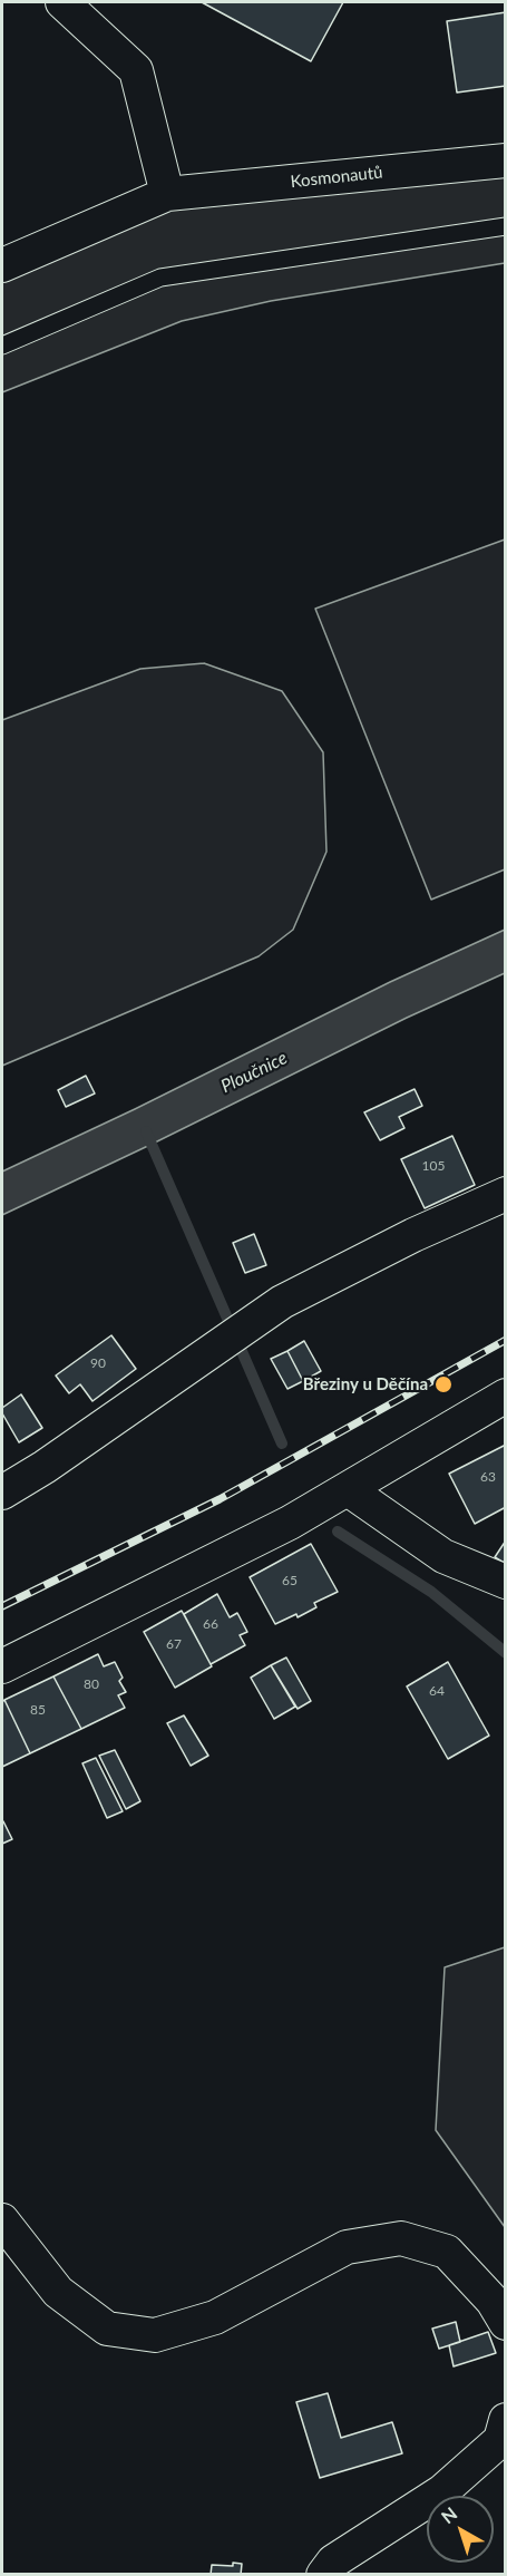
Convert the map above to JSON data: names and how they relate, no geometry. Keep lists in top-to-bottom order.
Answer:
{
  "streets": {
    "street": ["Kosmonautů"]
  },
  "water": ["Ploučnice"],
  "places": ["Březiny u Děčína"],
  "house_numbers": [
    "105",
    "90",
    "63",
    "65",
    "66",
    "67",
    "80",
    "64",
    "85"
  ],
  "north": "top left"
}
